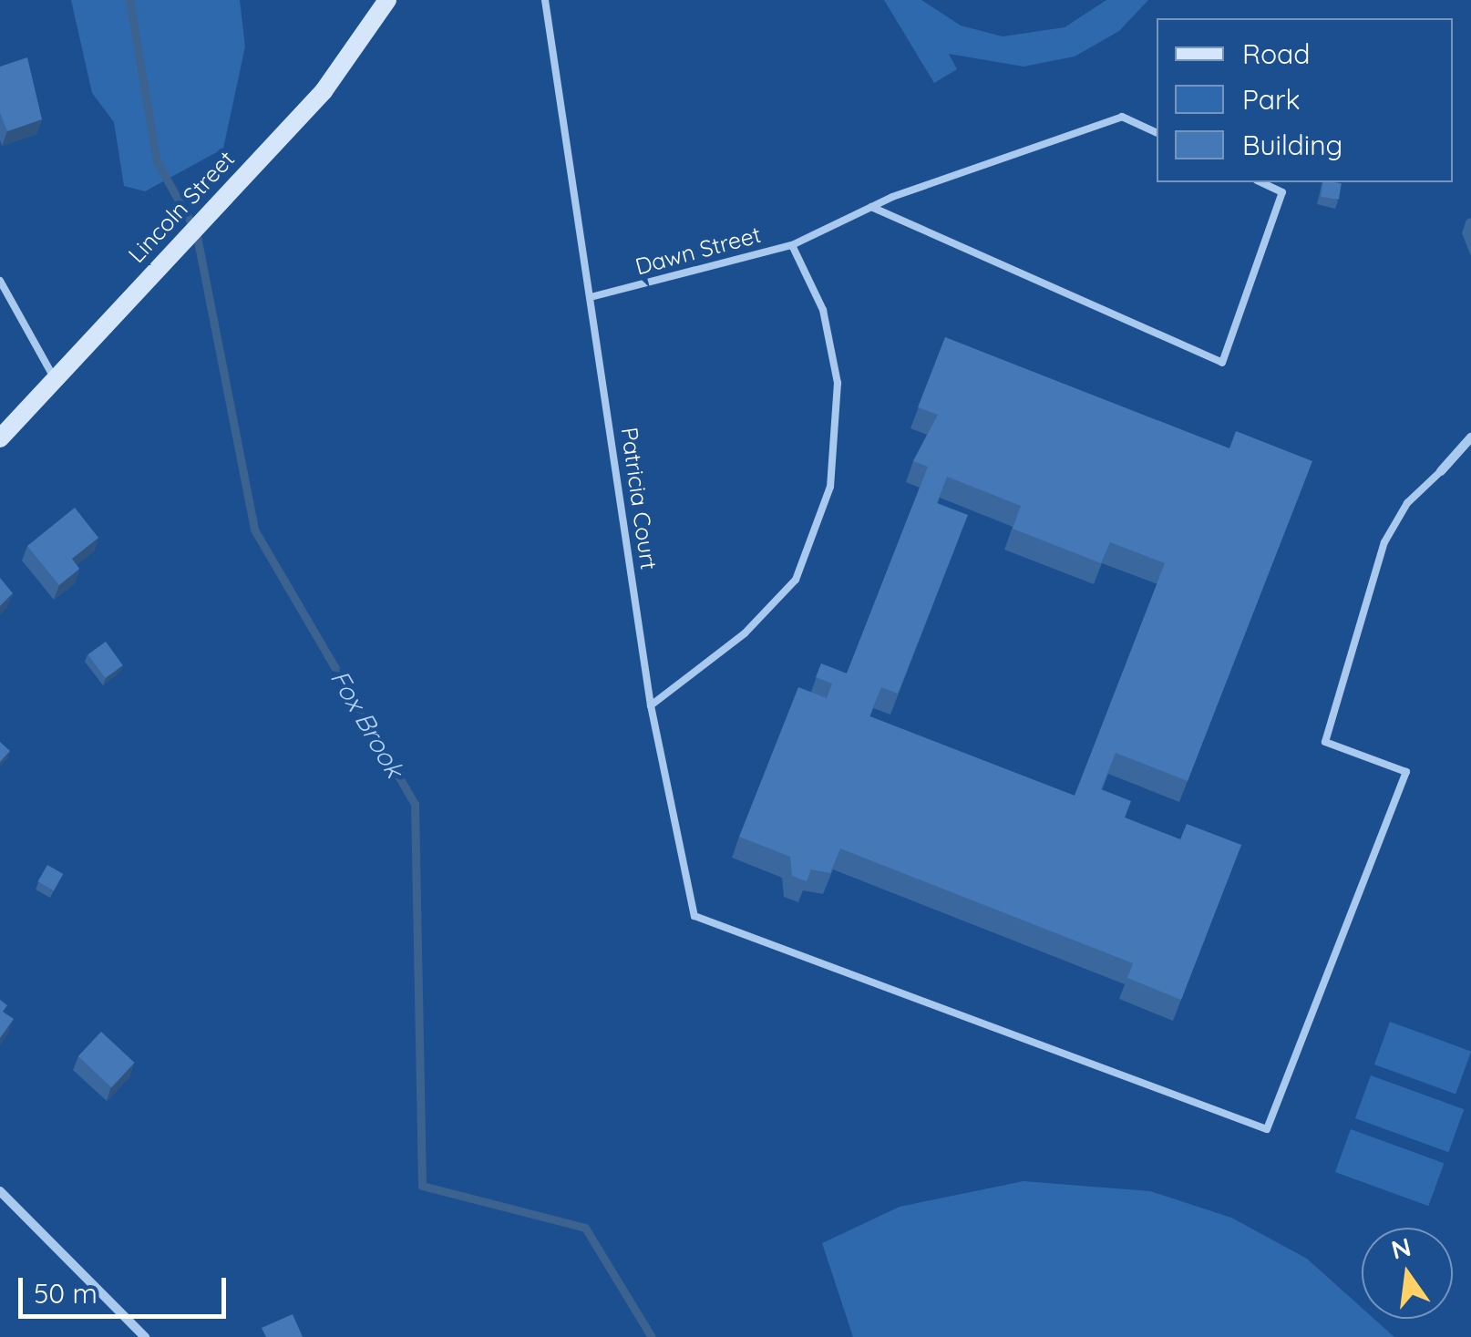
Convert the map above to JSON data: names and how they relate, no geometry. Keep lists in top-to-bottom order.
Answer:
{
  "streets": {
    "main road": ["Lincoln Street"],
    "lane": ["Dawn Street", "Patricia Court"]
  },
  "crossings": [
    ["Dawn Street", "Patricia Court"]
  ],
  "water": ["Fox Brook"],
  "legend": ["Road", "Park", "Building"],
  "scale_bar": "50 m",
  "north": "top"
}
